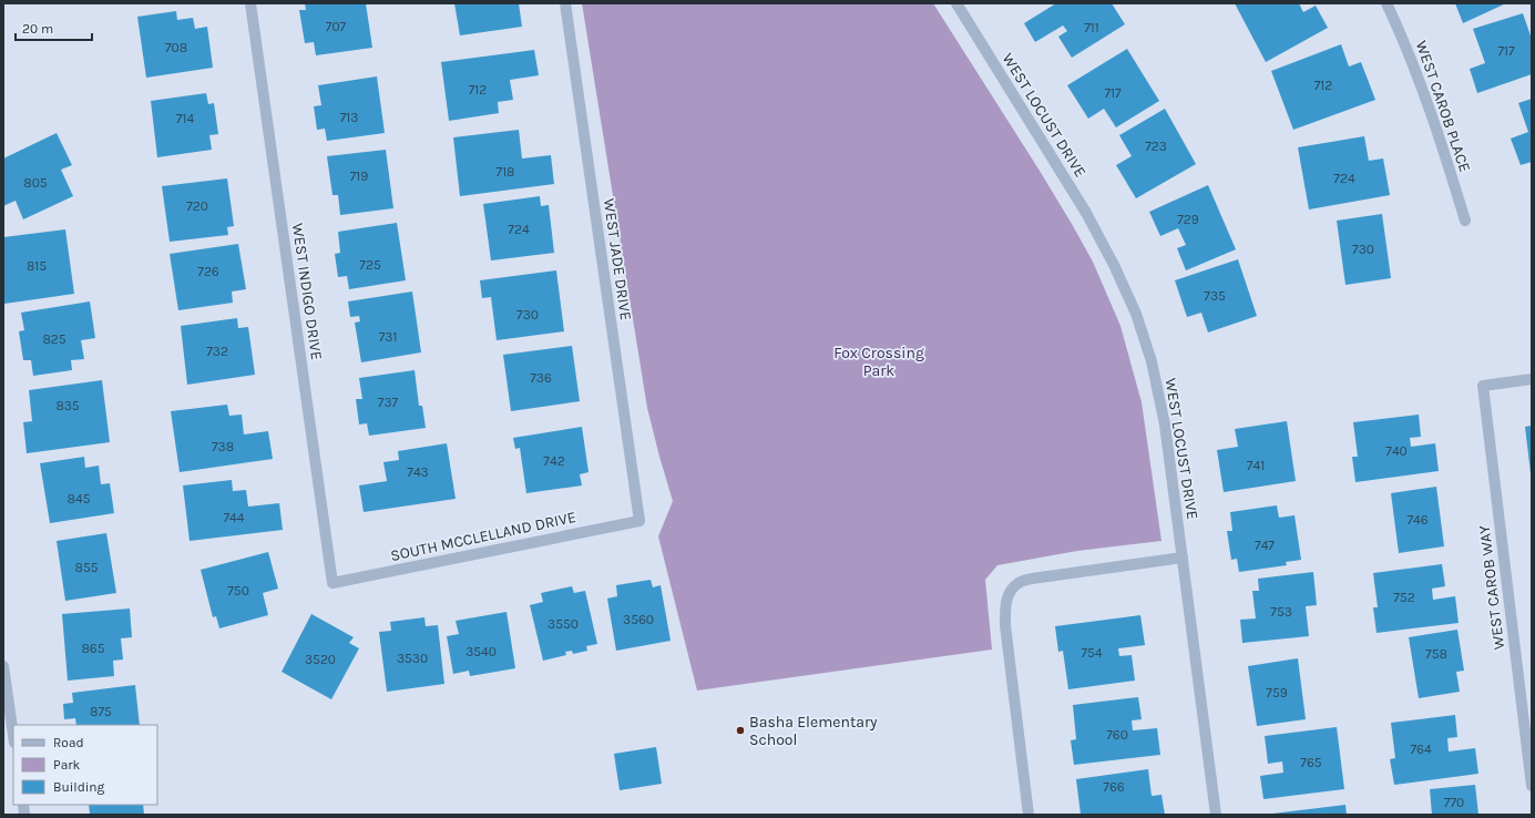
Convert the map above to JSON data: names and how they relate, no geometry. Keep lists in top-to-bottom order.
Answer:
{
  "streets": {
    "street": [
      "WEST CAROB PLACE",
      "WEST LOCUST DRIVE",
      "WEST JADE DRIVE",
      "WEST INDIGO DRIVE",
      "SOUTH MCCLELLAND DRIVE",
      "WEST CAROB WAY"
    ]
  },
  "crossings": [
    ["WEST JADE DRIVE", "SOUTH MCCLELLAND DRIVE"],
    ["WEST INDIGO DRIVE", "SOUTH MCCLELLAND DRIVE"]
  ],
  "parks": ["Fox Crossing Park"],
  "places": ["Basha Elementary School"],
  "house_numbers": [
    "707",
    "711",
    "708",
    "717",
    "712",
    "712",
    "717",
    "713",
    "714",
    "723",
    "718",
    "719",
    "724",
    "805",
    "720",
    "729",
    "724",
    "730",
    "725",
    "815",
    "726",
    "735",
    "730",
    "731",
    "825",
    "732",
    "736",
    "737",
    "835",
    "738",
    "740",
    "742",
    "741",
    "743",
    "845",
    "744",
    "746",
    "747",
    "855",
    "750",
    "752",
    "753",
    "3560",
    "3550",
    "865",
    "3540",
    "754",
    "758",
    "3530",
    "3520",
    "759",
    "875",
    "760",
    "764",
    "765",
    "766",
    "770"
  ],
  "legend": ["Road", "Park", "Building"],
  "scale_bar": "20 m"
}
